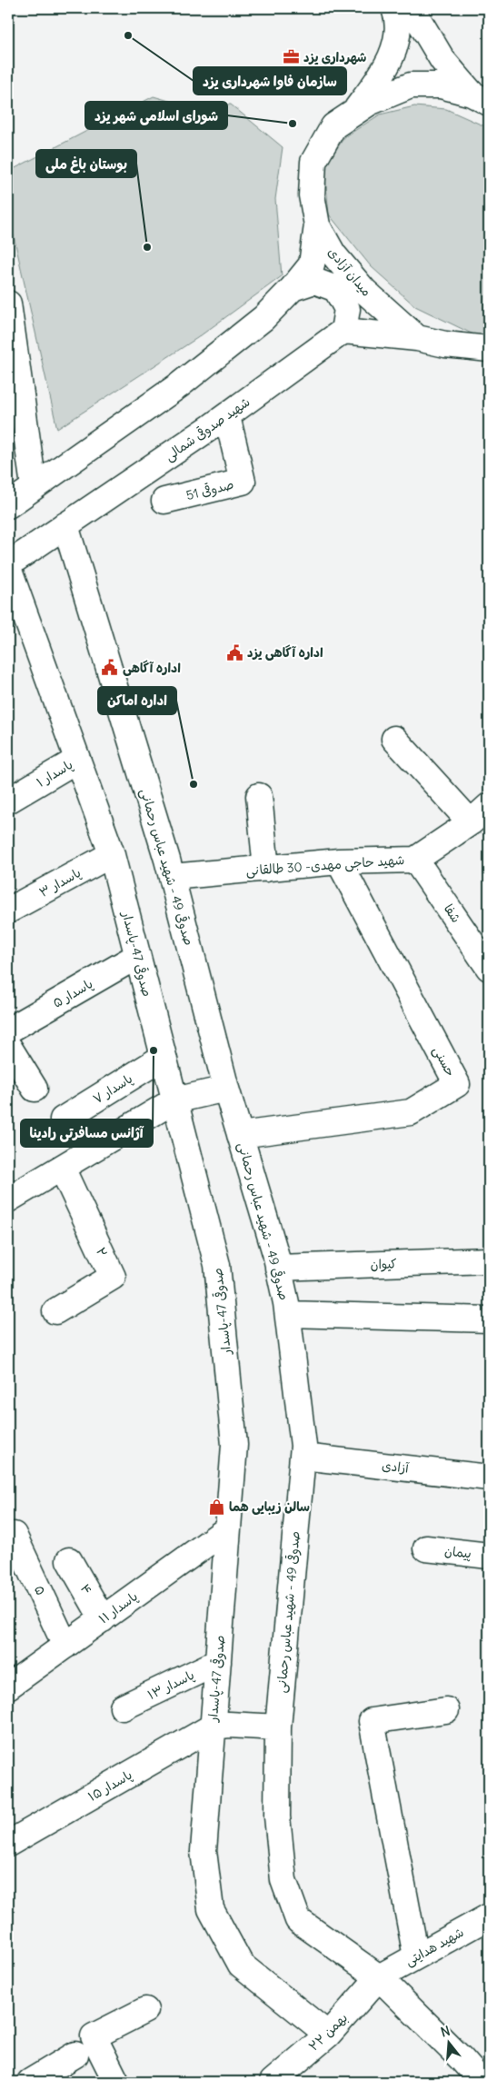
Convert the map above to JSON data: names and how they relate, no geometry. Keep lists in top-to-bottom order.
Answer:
{
  "streets": {
    "street": [
      "میدان آزادی",
      "شهید صدوقی شمالی",
      "صدوقی 51",
      "پاسدار ۱",
      "شهید حاجی مهدی- 30 طالقانی",
      "صدوقی 49 - شهید عباس رحمانی",
      "پاسدار ۳",
      "شفا",
      "صدوقی 47-پاسدار",
      "پاسدار ۵",
      "حسنی",
      "پاسدار ۷",
      "۲",
      "کیوان",
      "آزادی",
      "پیمان",
      "۴",
      "۵",
      "پاسدار ۱۱",
      "پاسدار ۱۳",
      "پاسدار ۱۵",
      "شهید هدایتی",
      "۲۲ بهمن"
    ]
  },
  "crossings": [
    ["شهید صدوقی شمالی", "صدوقی 51"],
    ["شهید صدوقی شمالی", "صدوقی 49 - شهید عباس رحمانی"],
    ["شهید صدوقی شمالی", "صدوقی 47-پاسدار"],
    ["پاسدار ۱", "صدوقی 47-پاسدار"],
    ["شهید حاجی مهدی- 30 طالقانی", "صدوقی 49 - شهید عباس رحمانی"],
    ["شهید حاجی مهدی- 30 طالقانی", "شفا"],
    ["شهید حاجی مهدی- 30 طالقانی", "حسنی"],
    ["صدوقی 49 - شهید عباس رحمانی", "حسنی"],
    ["صدوقی 49 - شهید عباس رحمانی", "کیوان"],
    ["صدوقی 49 - شهید عباس رحمانی", "آزادی"],
    ["صدوقی 49 - شهید عباس رحمانی", "شهید هدایتی"],
    ["صدوقی 49 - شهید عباس رحمانی", "۲۲ بهمن"],
    ["پاسدار ۳", "صدوقی 47-پاسدار"],
    ["صدوقی 47-پاسدار", "پاسدار ۵"],
    ["صدوقی 47-پاسدار", "پاسدار ۷"],
    ["صدوقی 47-پاسدار", "پاسدار ۱۱"],
    ["صدوقی 47-پاسدار", "پاسدار ۱۳"],
    ["صدوقی 47-پاسدار", "پاسدار ۱۵"],
    ["صدوقی 47-پاسدار", "۲۲ بهمن"],
    ["۴", "پاسدار ۱۱"],
    ["۵", "پاسدار ۱۱"],
    ["شهید هدایتی", "۲۲ بهمن"]
  ],
  "places": {
    "other": [
      "سازمان فاوا شهرداری یزد",
      "شورای اسلامی شهر یزد",
      "بوستان باغ ملی",
      "اداره اماکن",
      "آژانس مسافرتی رادینا"
    ],
    "office": ["شهرداری یزد"],
    "public building": ["اداره آگاهی یزد", "اداره آگاهی"],
    "shop": ["سالن زیبایی هما"]
  },
  "north": "top"
}
